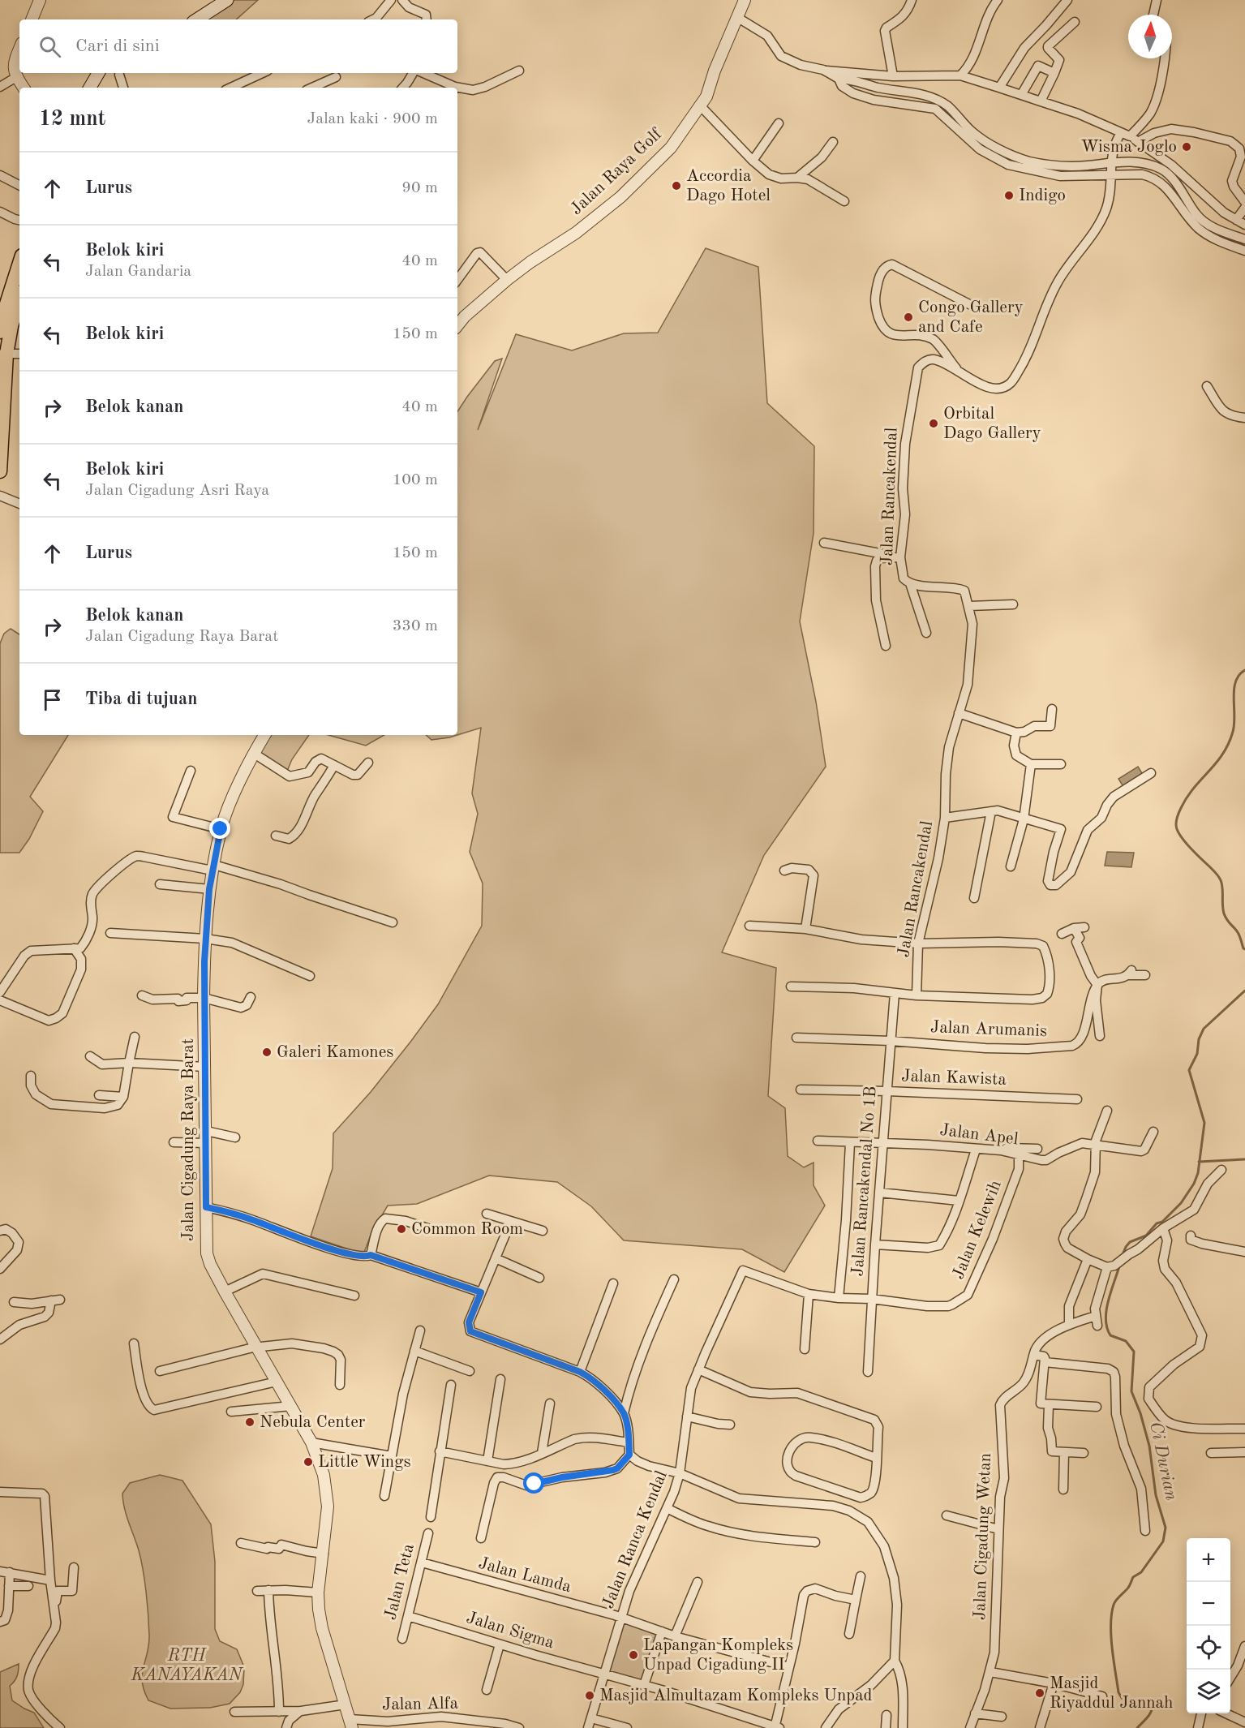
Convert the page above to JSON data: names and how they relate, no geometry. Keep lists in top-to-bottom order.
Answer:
{
  "streets": {
    "street": [
      "Jalan Raya Golf",
      "Jalan Rancakendal",
      "Jalan Arumanis",
      "Jalan Kawista",
      "Jalan Apel",
      "Jalan Cigadung Raya Barat",
      "Jalan Rancakendal No 1B",
      "Jalan Kelewih",
      "Jalan Cigadung Wetan",
      "Jalan Ranca Kendal",
      "Jalan Lamda",
      "Jalan Teta",
      "Jalan Sigma",
      "Jalan Alfa"
    ]
  },
  "crossings": [
    ["Jalan Arumanis", "Jalan Rancakendal No 1B"],
    ["Jalan Kawista", "Jalan Rancakendal No 1B"],
    ["Jalan Apel", "Jalan Rancakendal No 1B"],
    ["Jalan Apel", "Jalan Kelewih"],
    ["Jalan Cigadung Raya Barat", "Jalan Alfa"],
    ["Jalan Rancakendal No 1B", "Jalan Ranca Kendal"],
    ["Jalan Kelewih", "Jalan Ranca Kendal"],
    ["Jalan Ranca Kendal", "Jalan Lamda"],
    ["Jalan Ranca Kendal", "Jalan Sigma"],
    ["Jalan Lamda", "Jalan Teta"],
    ["Jalan Teta", "Jalan Sigma"]
  ],
  "water": ["Ci Durian"],
  "parks": ["RTH KANAYAKAN"],
  "places": [
    "Wisma Joglo",
    "Accordia Dago Hotel",
    "Indigo",
    "Congo Gallery and Cafe",
    "Orbital Dago Gallery",
    "Galeri Kamones",
    "Common Room",
    "Nebula Center",
    "Little Wings",
    "Lapangan Kompleks Unpad Cigadung II",
    "Masjid Riyaddul Jannah",
    "Masjid Almultazam Kompleks Unpad"
  ],
  "north": "top",
  "page": {
    "search": "Cari di sini",
    "heading": ["12 mnt", "Jalan kaki · 900 m"],
    "list": [
      ["Lurus", "90 m"],
      ["Belok kiri", "Jalan Gandaria", "40 m"],
      ["Belok kiri", "150 m"],
      ["Belok kanan", "40 m"],
      ["Belok kiri", "Jalan Cigadung Asri Raya", "100 m"],
      ["Lurus", "150 m"],
      ["Belok kanan", "Jalan Cigadung Raya Barat", "330 m"],
      "Tiba di tujuan"
    ],
    "map_buttons": ["+", "−"]
  }
}
